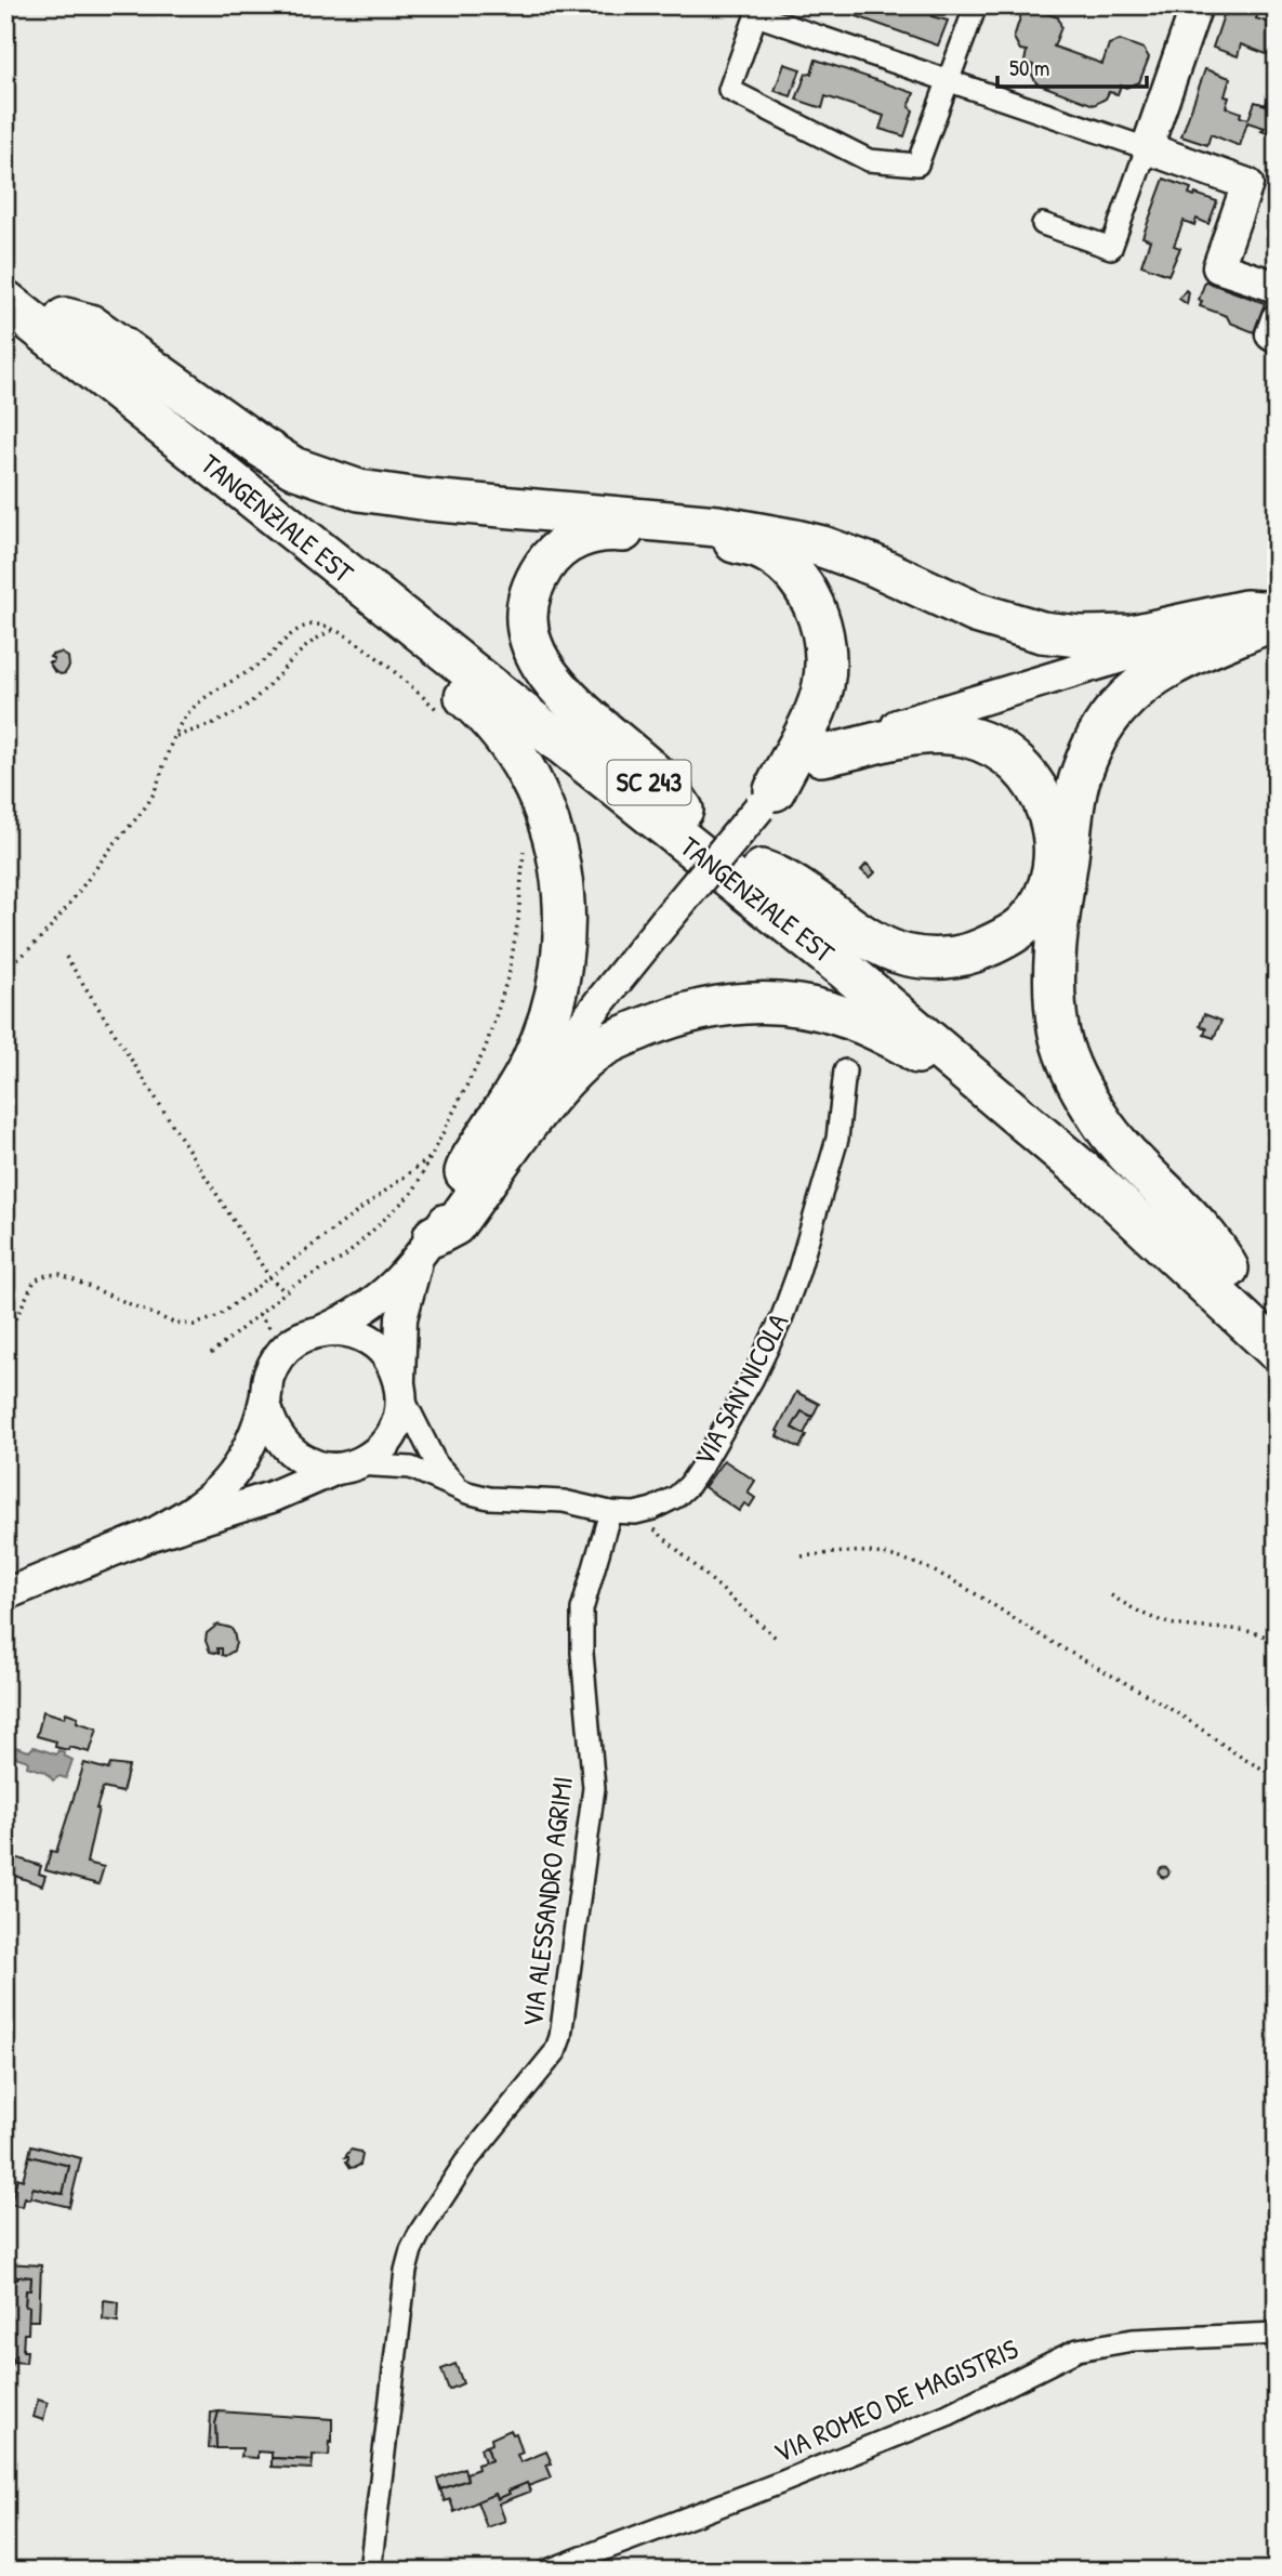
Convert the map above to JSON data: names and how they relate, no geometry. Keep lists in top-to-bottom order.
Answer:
{
  "streets": {
    "highway": ["TANGENZIALE EST", "SC 243"],
    "street": ["VIA SAN NICOLA", "VIA ALESSANDRO AGRIMI", "VIA ROMEO DE MAGISTRIS"]
  },
  "crossings": [
    ["VIA SAN NICOLA", "VIA ALESSANDRO AGRIMI"]
  ],
  "scale_bar": "50 m"
}
